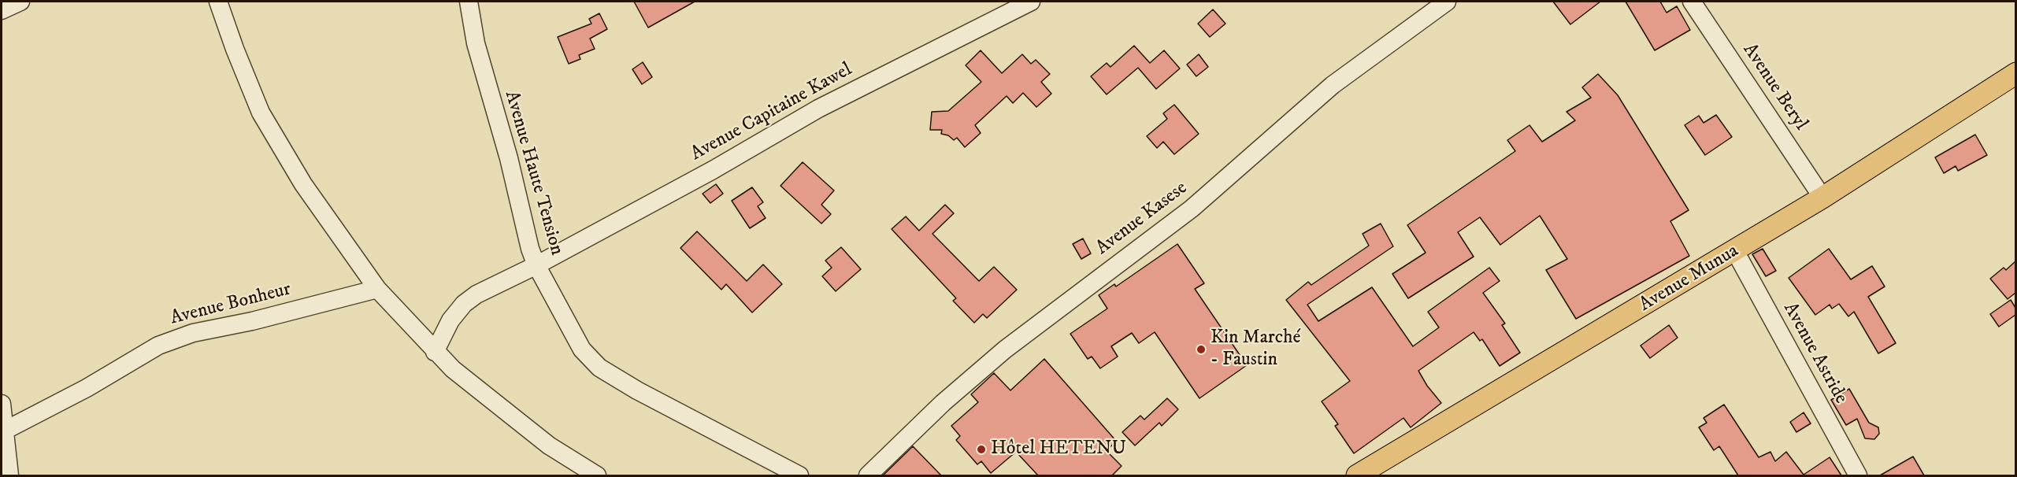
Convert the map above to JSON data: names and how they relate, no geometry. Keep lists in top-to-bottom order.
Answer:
{
  "streets": {
    "main road": ["Avenue Munua"],
    "street": [
      "Avenue Beryl",
      "Avenue Capitaine Kawel",
      "Avenue Haute Tension",
      "Avenue Kasese",
      "Avenue Bonheur",
      "Avenue Astride"
    ]
  },
  "crossings": [
    ["Avenue Beryl", "Avenue Munua"],
    ["Avenue Capitaine Kawel", "Avenue Haute Tension"],
    ["Avenue Munua", "Avenue Astride"]
  ],
  "places": ["Kin Marché - Faustin", "Hôtel HETENU"]
}
